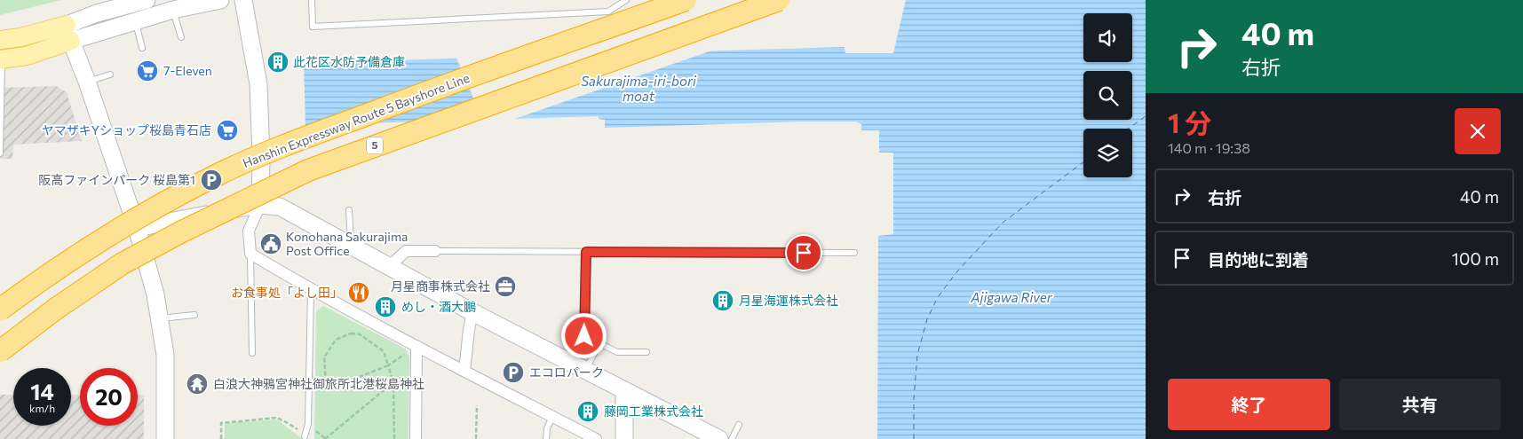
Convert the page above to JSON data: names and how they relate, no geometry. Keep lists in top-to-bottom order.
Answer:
{
  "streets": {
    "highway": ["Hanshin Expressway Route 5 Bayshore Line", "5"]
  },
  "water": ["Sakurajima-iri-bori moat", "Ajigawa River"],
  "places": {
    "building": [
      "此花区水防予備倉庫",
      "月星海運株式会社",
      "めし・酒大鵬",
      "藤岡工業株式会社"
    ],
    "supermarket": ["7-Eleven", "ヤマザキYショップ桜島青石店"],
    "parking": ["阪高ファインパーク 桜島第1", "エコロパーク"],
    "public building": ["Konohana Sakurajima Post Office"],
    "office": ["月星商事株式会社"],
    "restaurant": ["お食事処「よし田」"],
    "temple": ["白浪大神鴉宮神社御旅所北港桜島神社"]
  },
  "page": {
    "turn": ["40 m", "右折"],
    "heading": ["1 分", "140 m · 19:38"],
    "list": [
      {
        "name": "右折",
        "value": "40 m"
      },
      {
        "name": "目的地に到着",
        "value": "100 m"
      }
    ],
    "speed": "14 km/h",
    "limit": "20",
    "buttons": ["終了", "共有"]
  }
}
